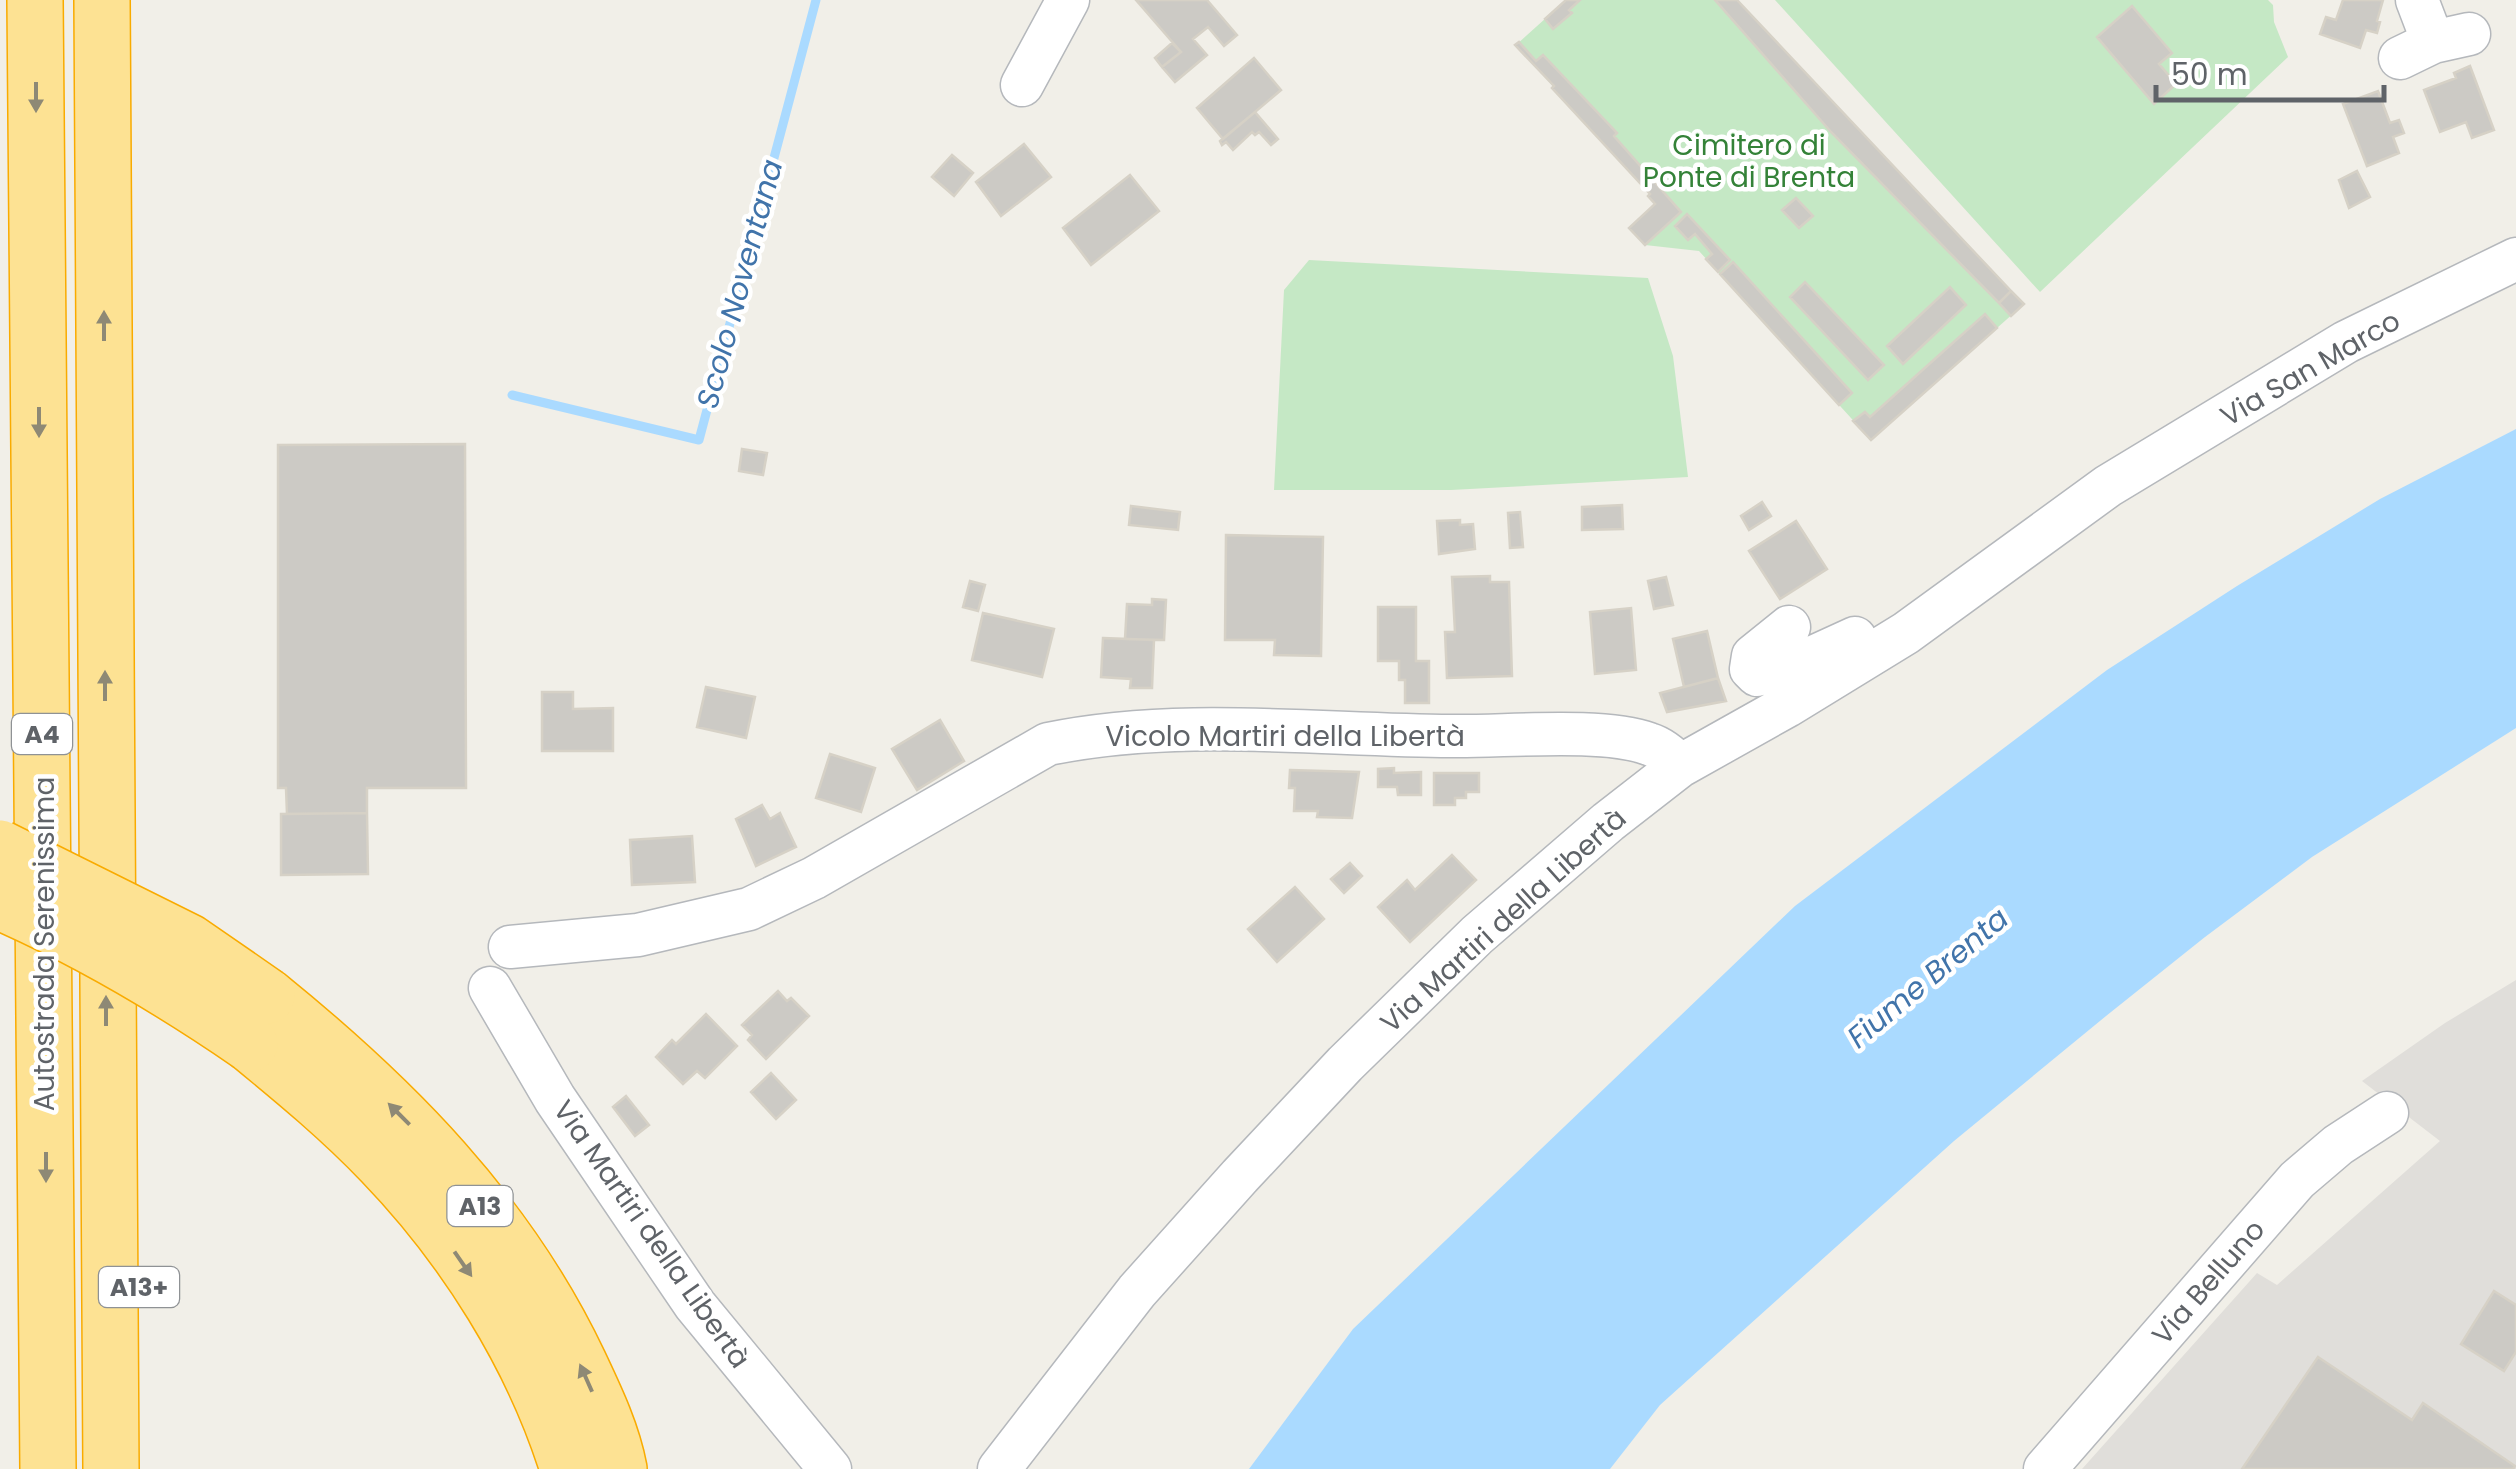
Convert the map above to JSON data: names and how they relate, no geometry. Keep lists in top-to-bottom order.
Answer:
{
  "streets": {
    "highway": [
      "A4",
      "Autostrada Serenissima",
      "A13",
      "A13+"
    ],
    "street": [
      "Via San Marco",
      "Vicolo Martiri della Libertà",
      "Via Martiri della Libertà",
      "Via Belluno"
    ]
  },
  "crossings": [
    ["Via San Marco", "Via Martiri della Libertà"],
    ["A4", "A13+"],
    ["Vicolo Martiri della Libertà", "Via Martiri della Libertà"]
  ],
  "water": ["Scolo Noventana", "Fiume Brenta"],
  "parks": ["Cimitero di Ponte di Brenta"],
  "scale_bar": "50 m"
}
